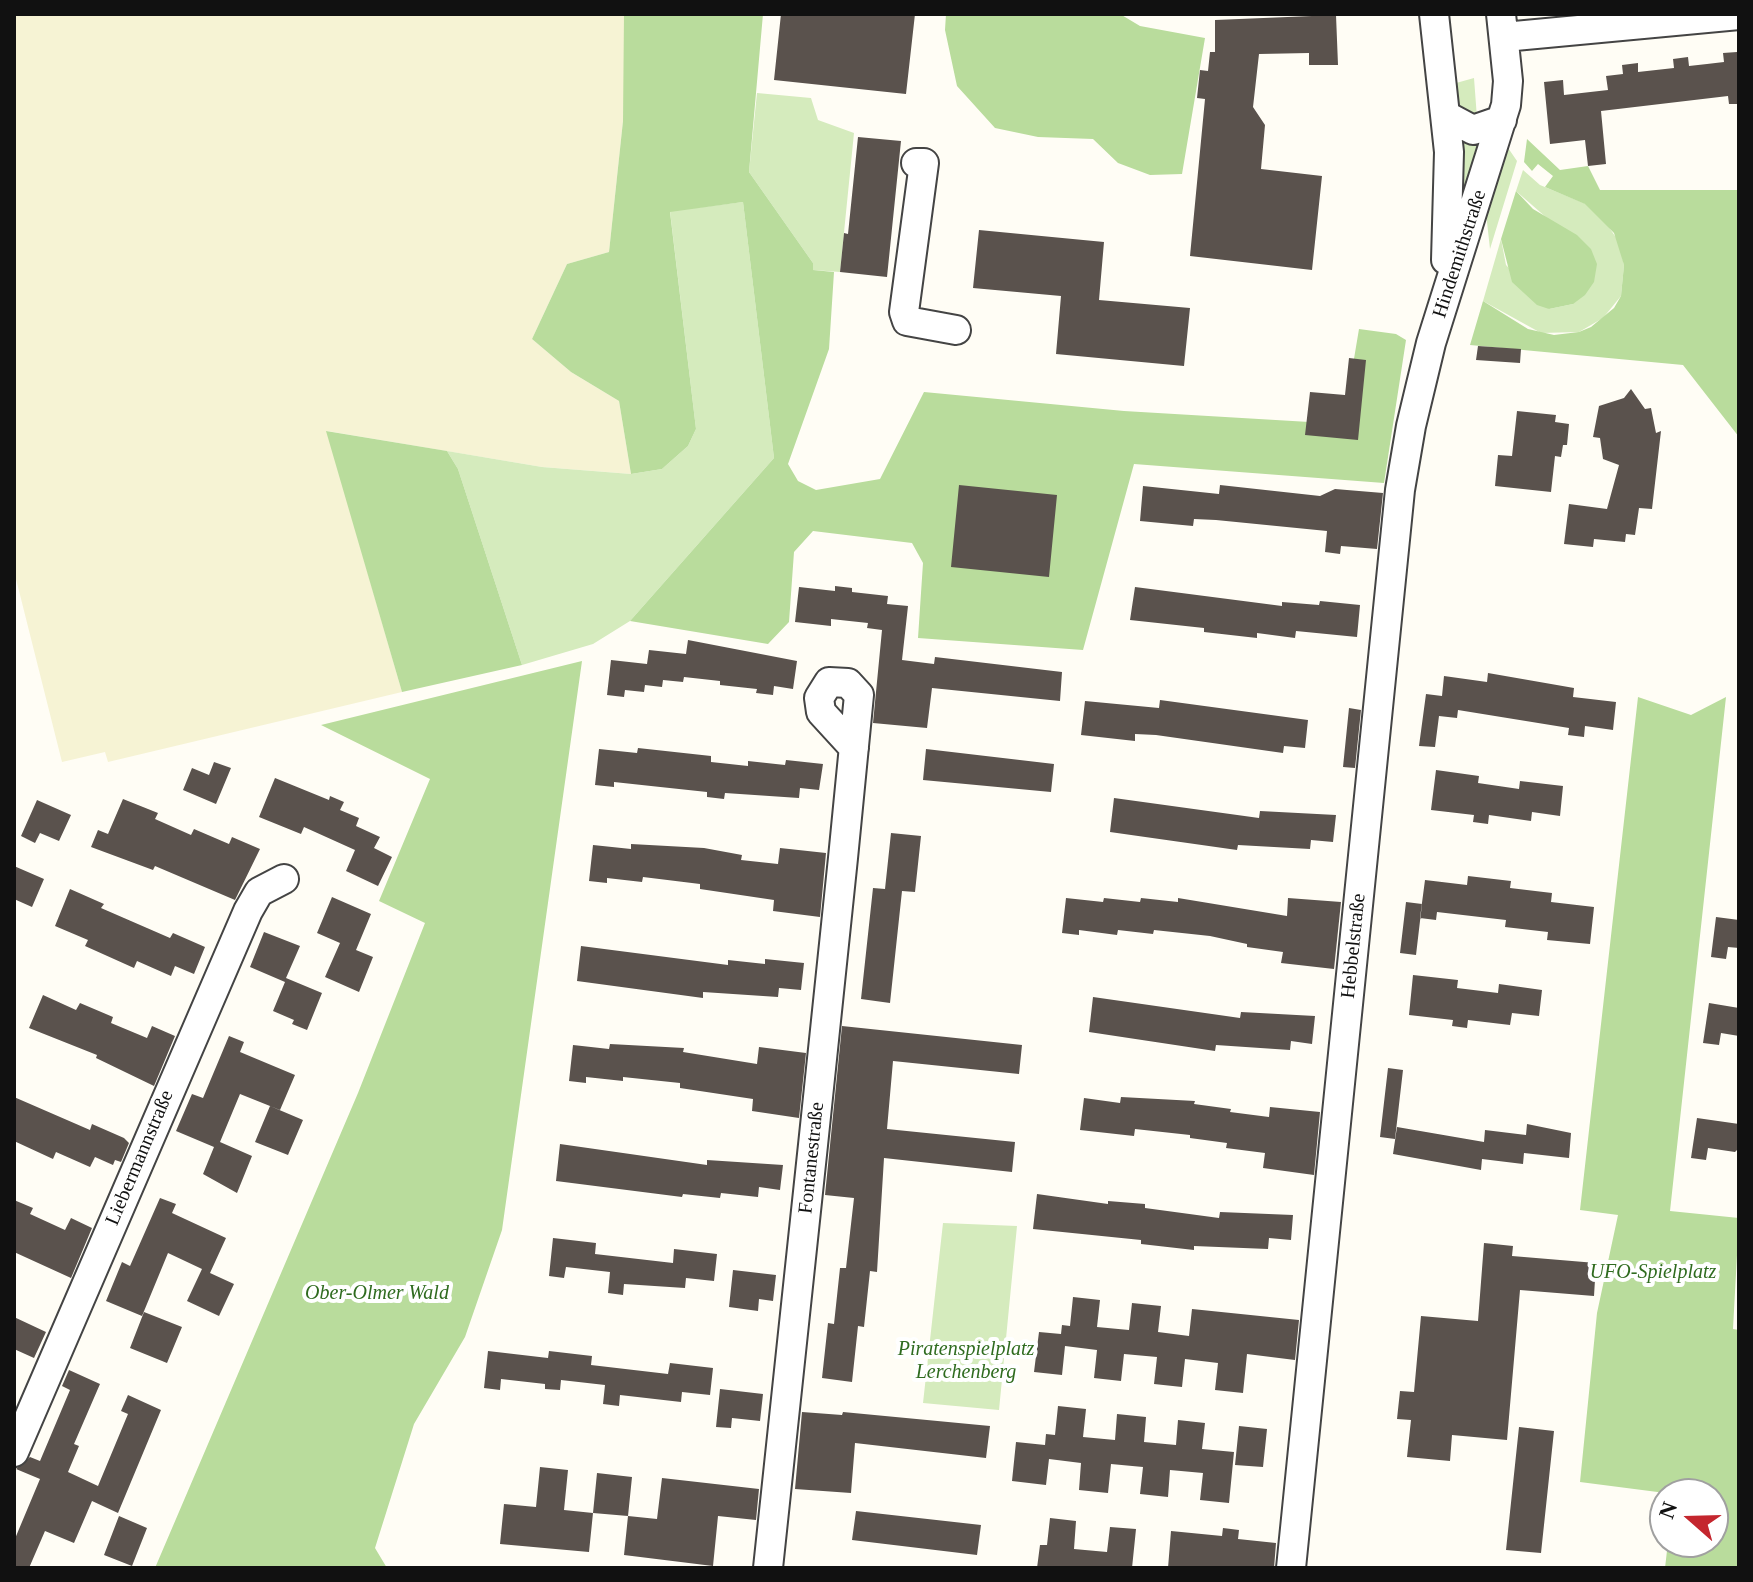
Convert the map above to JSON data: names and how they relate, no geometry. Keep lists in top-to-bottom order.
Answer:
{
  "streets": {
    "street": [
      "Hindemithstraße",
      "Hebbelstraße",
      "Liebermannstraße",
      "Fontanestraße"
    ]
  },
  "crossings": [
    ["Hindemithstraße", "Hebbelstraße"]
  ],
  "parks": ["UFO-Spielplatz", "Ober-Olmer Wald", "Piratenspielplatz Lerchenberg"],
  "north": "left"
}
